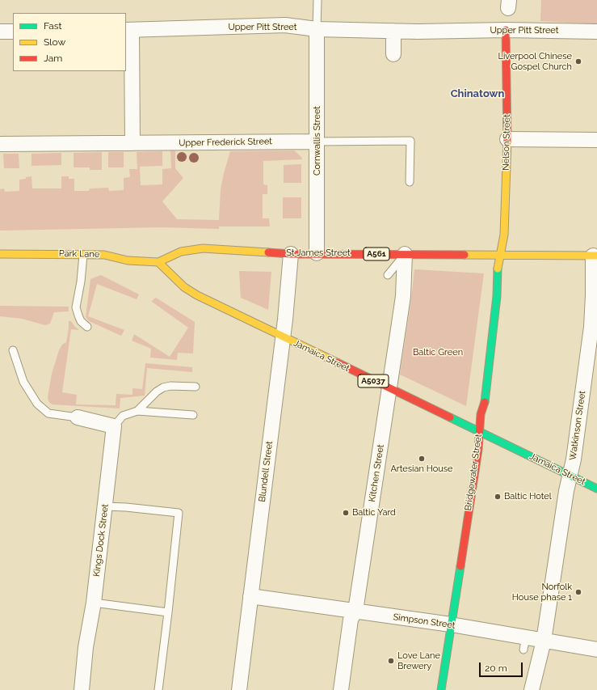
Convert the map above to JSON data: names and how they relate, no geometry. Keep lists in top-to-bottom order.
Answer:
{
  "streets": {
    "main road": [
      "Nelson Street",
      "St James Street",
      "Park Lane",
      "A561",
      "Jamaica Street",
      "A5037",
      "Bridgewater Street"
    ],
    "street": [
      "Upper Pitt Street",
      "Cornwallis Street",
      "Upper Frederick Street",
      "Watkinson Street",
      "Blundell Street",
      "Kitchen Street",
      "Kings Dock Street",
      "Simpson Street"
    ]
  },
  "crossings": [
    ["Upper Pitt Street", "Cornwallis Street"],
    ["Upper Pitt Street", "Nelson Street"],
    ["Cornwallis Street", "Upper Frederick Street"],
    ["Cornwallis Street", "St James Street"],
    ["Nelson Street", "St James Street"],
    ["Nelson Street", "Bridgewater Street"],
    ["St James Street", "Park Lane"],
    ["St James Street", "Jamaica Street"],
    ["St James Street", "Watkinson Street"],
    ["St James Street", "Blundell Street"],
    ["St James Street", "Bridgewater Street"],
    ["St James Street", "Kitchen Street"],
    ["Park Lane", "Jamaica Street"],
    ["Jamaica Street", "Watkinson Street"],
    ["Jamaica Street", "Blundell Street"],
    ["Jamaica Street", "Bridgewater Street"],
    ["Jamaica Street", "Kitchen Street"],
    ["Watkinson Street", "Simpson Street"],
    ["Blundell Street", "Simpson Street"],
    ["Bridgewater Street", "Simpson Street"],
    ["Kitchen Street", "Simpson Street"]
  ],
  "districts": ["Chinatown"],
  "parks": ["Baltic Green"],
  "places": [
    "Liverpool Chinese Gospel Church",
    "Artesian House",
    "Baltic Hotel",
    "Baltic Yard",
    "Norfolk House phase 1",
    "Love Lane Brewery"
  ],
  "legend": ["Fast", "Slow", "Jam"],
  "scale_bar": "20 m"
}
